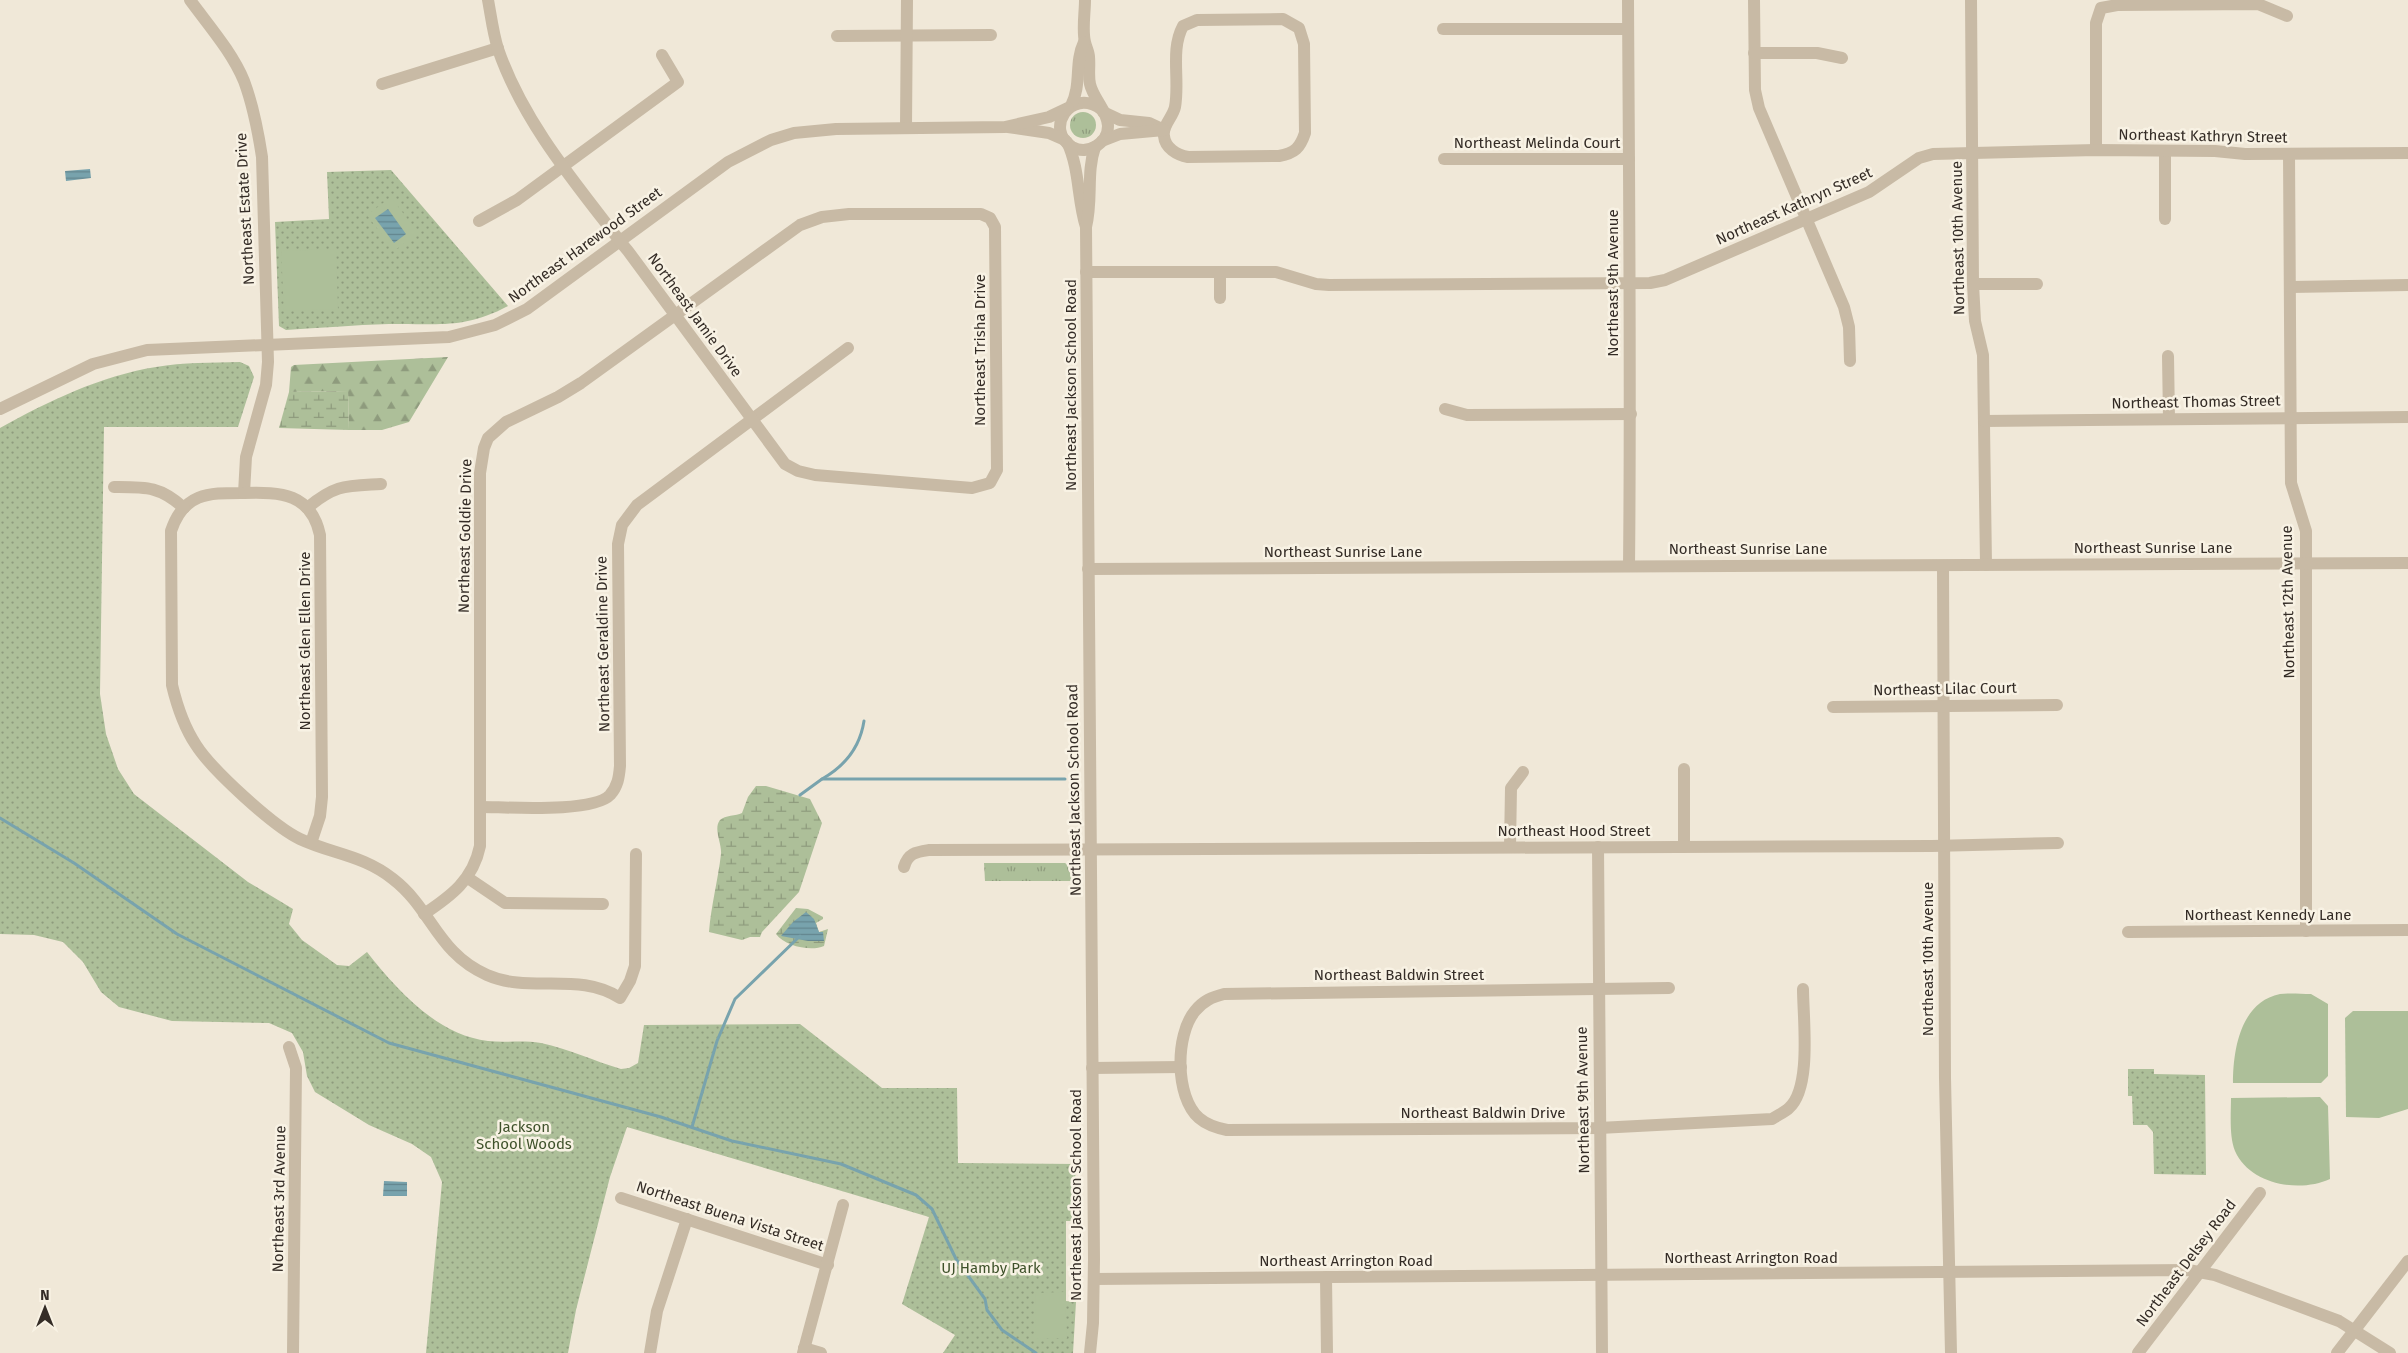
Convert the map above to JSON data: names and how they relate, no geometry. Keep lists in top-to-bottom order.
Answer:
{
  "streets": {
    "street": [
      "Northeast Kathryn Street",
      "Northeast Melinda Court",
      "Northeast Estate Drive",
      "Northeast 10th Avenue",
      "Northeast Harewood Street",
      "Northeast 9th Avenue",
      "Northeast Jamie Drive",
      "Northeast Trisha Drive",
      "Northeast Jackson School Road",
      "Northeast Thomas Street",
      "Northeast Goldie Drive",
      "Northeast Sunrise Lane",
      "Northeast 12th Avenue",
      "Northeast Glen Ellen Drive",
      "Northeast Geraldine Drive",
      "Northeast Lilac Court",
      "Northeast Hood Street",
      "Northeast Kennedy Lane",
      "Northeast Baldwin Street",
      "Northeast Baldwin Drive",
      "Northeast 3rd Avenue",
      "Northeast Buena Vista Street",
      "Northeast Arrington Road",
      "Northeast Delsey Road"
    ]
  },
  "crossings": [
    ["Northeast Kathryn Street", "Northeast 10th Avenue"],
    ["Northeast Kathryn Street", "Northeast 9th Avenue"],
    ["Northeast Kathryn Street", "Northeast Jackson School Road"],
    ["Northeast Kathryn Street", "Northeast 12th Avenue"],
    ["Northeast Melinda Court", "Northeast 9th Avenue"],
    ["Northeast Estate Drive", "Northeast Harewood Street"],
    ["Northeast 10th Avenue", "Northeast Thomas Street"],
    ["Northeast 10th Avenue", "Northeast Sunrise Lane"],
    ["Northeast 10th Avenue", "Northeast Lilac Court"],
    ["Northeast 10th Avenue", "Northeast Hood Street"],
    ["Northeast 10th Avenue", "Northeast Arrington Road"],
    ["Northeast Harewood Street", "Northeast Jamie Drive"],
    ["Northeast Harewood Street", "Northeast Jackson School Road"],
    ["Northeast 9th Avenue", "Northeast Sunrise Lane"],
    ["Northeast 9th Avenue", "Northeast Hood Street"],
    ["Northeast 9th Avenue", "Northeast Baldwin Street"],
    ["Northeast 9th Avenue", "Northeast Baldwin Drive"],
    ["Northeast 9th Avenue", "Northeast Arrington Road"],
    ["Northeast Jamie Drive", "Northeast Trisha Drive"],
    ["Northeast Jamie Drive", "Northeast Goldie Drive"],
    ["Northeast Jamie Drive", "Northeast Geraldine Drive"],
    ["Northeast Trisha Drive", "Northeast Goldie Drive"],
    ["Northeast Jackson School Road", "Northeast Sunrise Lane"],
    ["Northeast Jackson School Road", "Northeast Hood Street"],
    ["Northeast Jackson School Road", "Northeast Arrington Road"],
    ["Northeast Thomas Street", "Northeast 12th Avenue"],
    ["Northeast Goldie Drive", "Northeast Geraldine Drive"],
    ["Northeast Sunrise Lane", "Northeast 12th Avenue"],
    ["Northeast 12th Avenue", "Northeast Kennedy Lane"],
    ["Northeast Baldwin Street", "Northeast Baldwin Drive"],
    ["Northeast Arrington Road", "Northeast Delsey Road"]
  ],
  "parks": ["Jackson School Woods", "UJ Hamby Park"],
  "north": "top"
}
